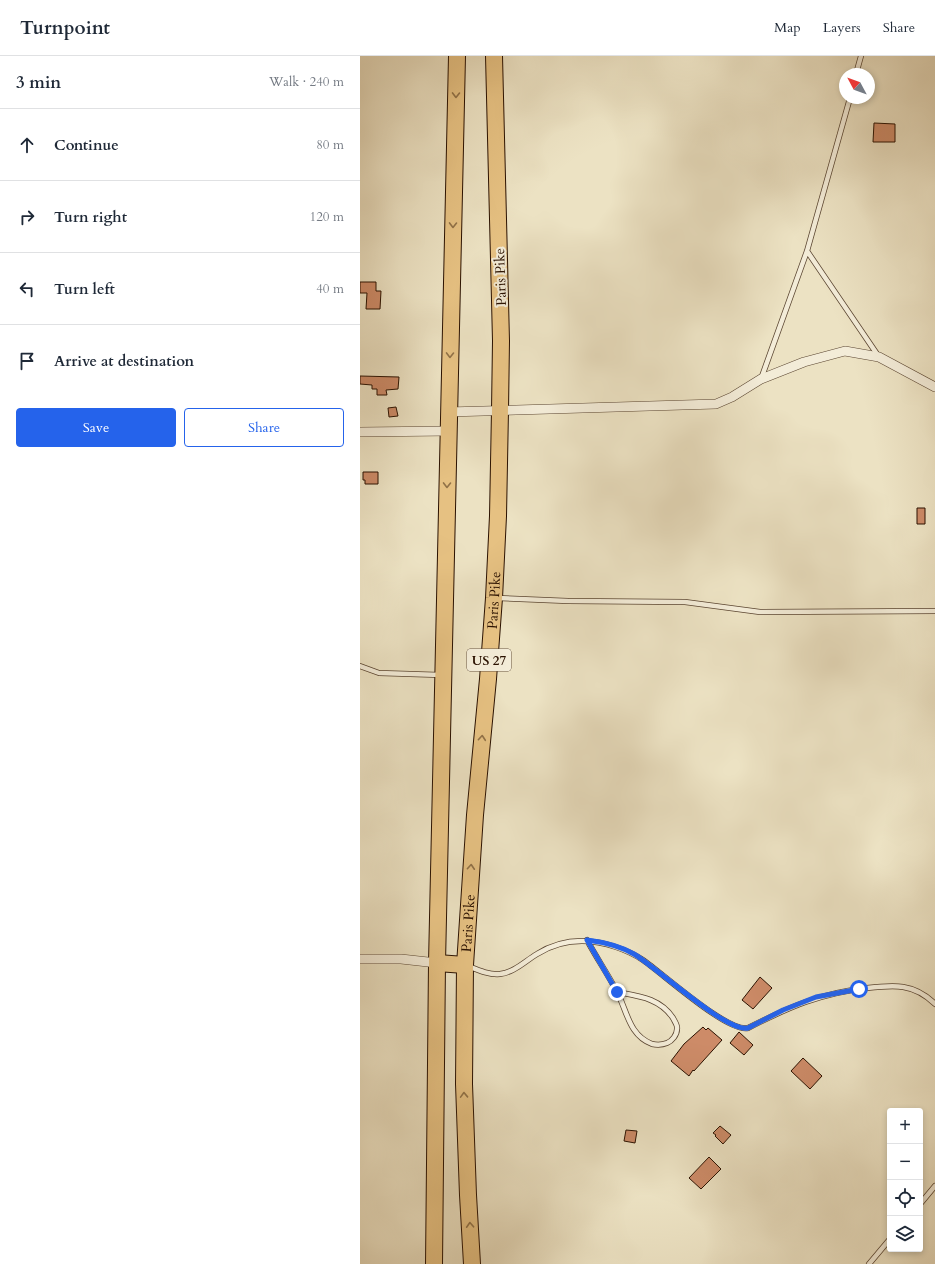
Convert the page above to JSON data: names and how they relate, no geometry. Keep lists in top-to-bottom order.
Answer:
{
  "streets": {
    "highway": ["Paris Pike", "US 27"]
  },
  "north": "top left",
  "page": {
    "header": "Turnpoint",
    "nav": ["Map", "Layers", "Share"],
    "heading": ["3 min", "Walk · 240 m"],
    "list": [
      ["Continue", "80 m"],
      ["Turn right", "120 m"],
      ["Turn left", "40 m"],
      "Arrive at destination"
    ],
    "buttons": ["Save", "Share"],
    "map_buttons": ["+", "−"]
  }
}
